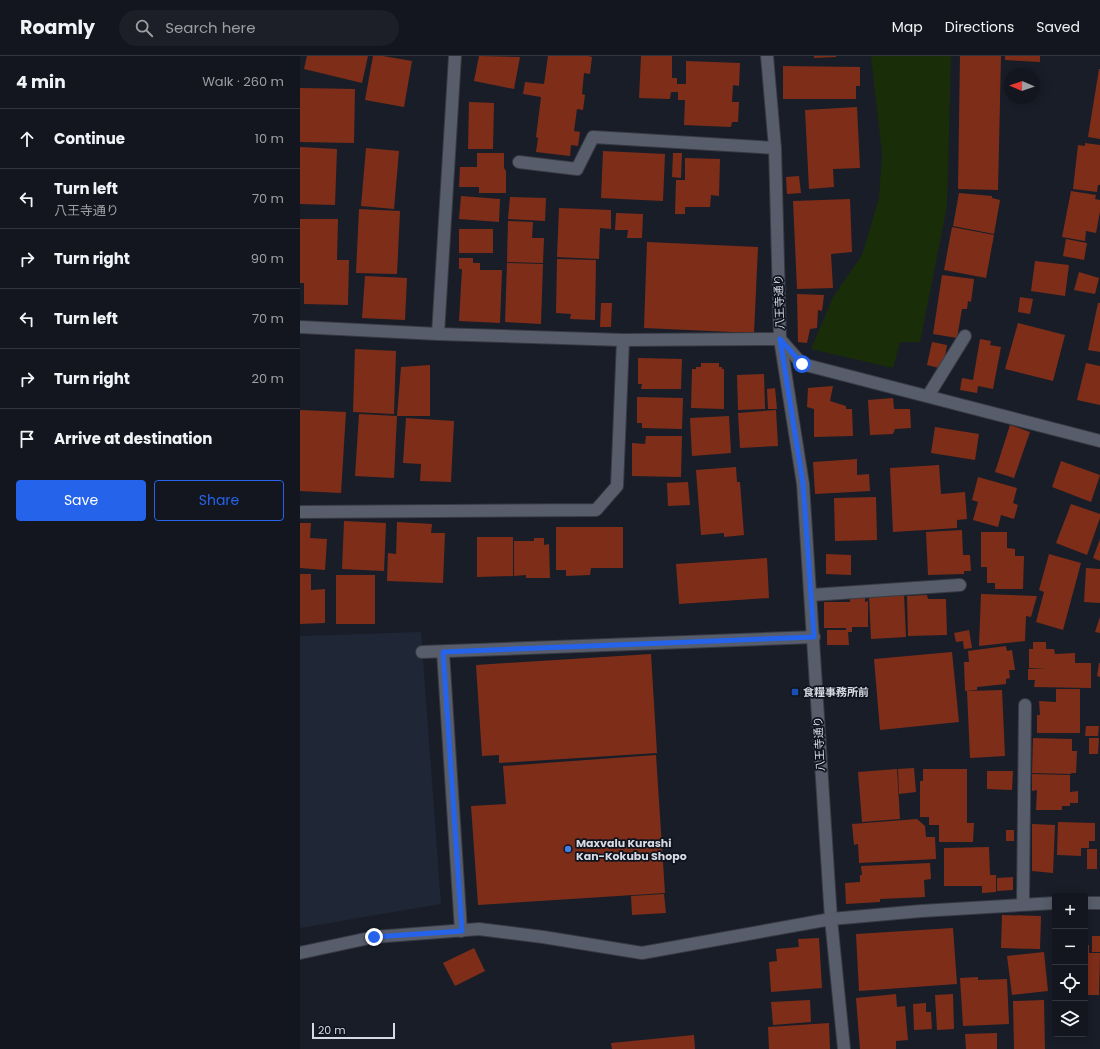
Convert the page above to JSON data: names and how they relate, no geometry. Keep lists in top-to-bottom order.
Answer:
{
  "streets": {
    "street": ["八王寺通り"]
  },
  "places": {
    "transit": ["食糧事務所前"],
    "other": ["Maxvalu Kurashi Kan-Kokubu Shopo"]
  },
  "scale_bar": "20 m",
  "north": "left",
  "page": {
    "header": "Roamly",
    "search": "Search here",
    "nav": ["Map", "Directions", "Saved"],
    "heading": ["4 min", "Walk · 260 m"],
    "list": [
      ["Continue", "10 m"],
      ["Turn left", "八王寺通り", "70 m"],
      ["Turn right", "90 m"],
      ["Turn left", "70 m"],
      ["Turn right", "20 m"],
      "Arrive at destination"
    ],
    "buttons": ["Save", "Share"],
    "map_buttons": ["+", "−"],
    "scale": "20 m"
  }
}
